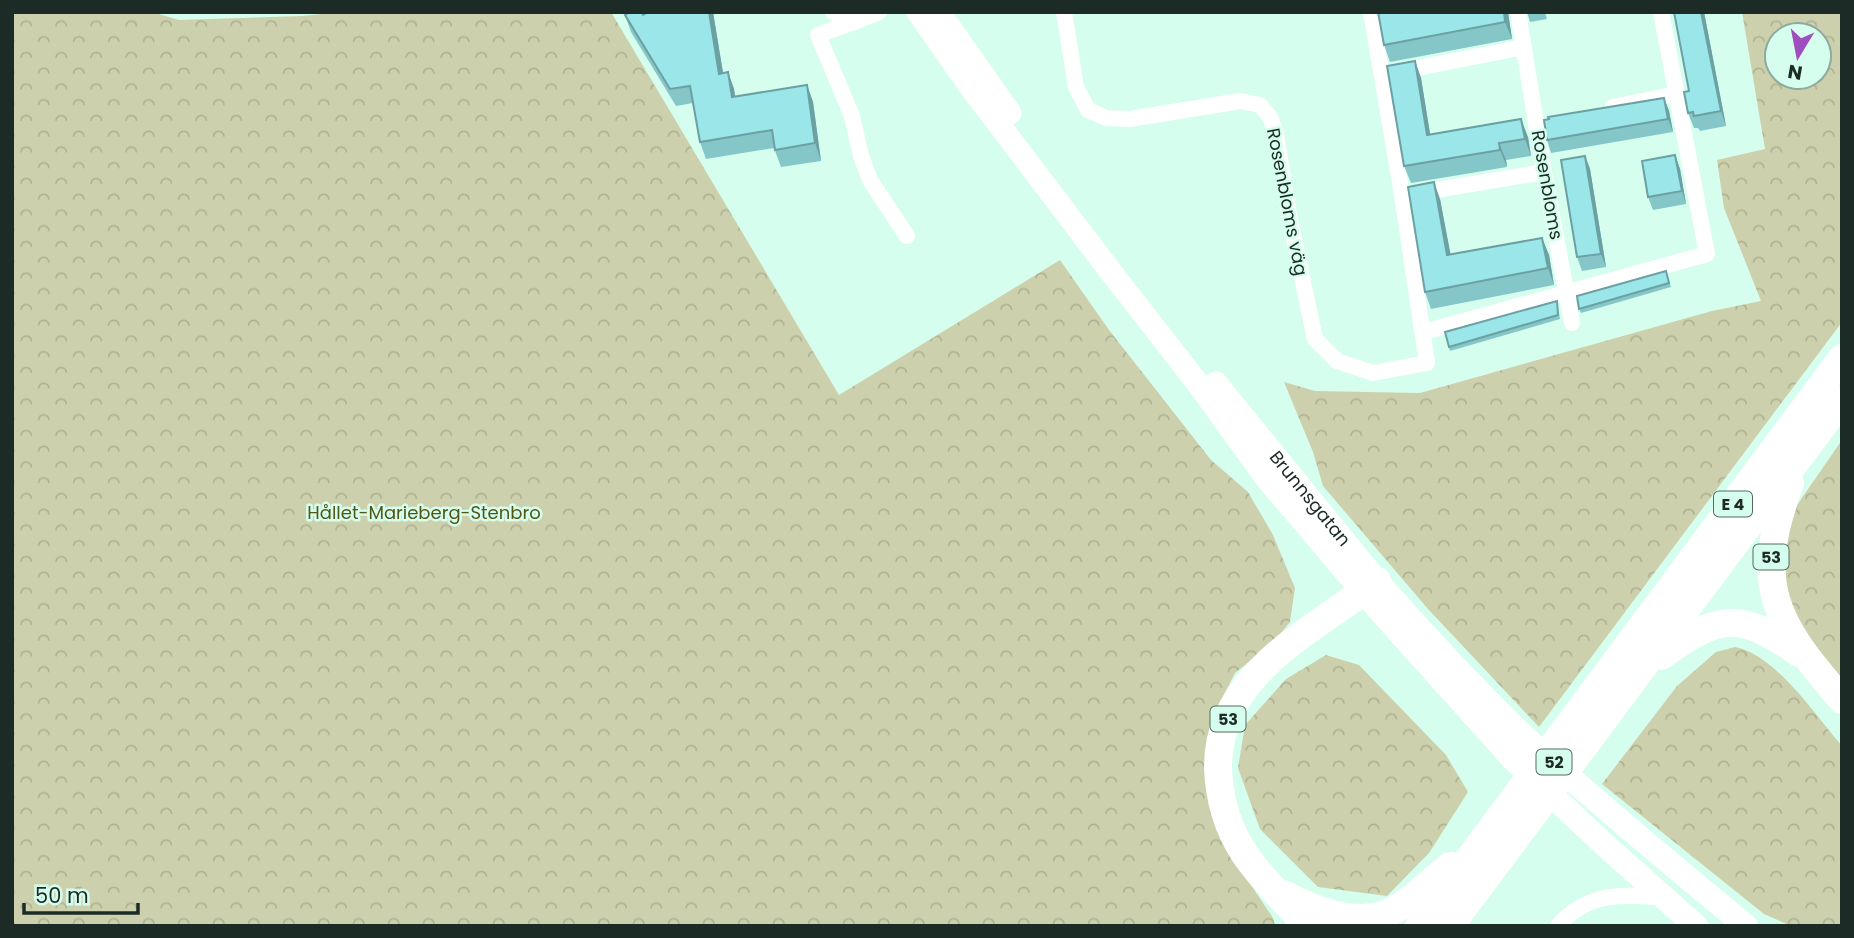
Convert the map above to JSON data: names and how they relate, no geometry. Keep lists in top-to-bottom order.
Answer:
{
  "streets": {
    "highway": ["E 4", "53"],
    "main road": ["Brunnsgatan", "52"],
    "street": ["Rosenbloms", "Rosenbloms väg"]
  },
  "crossings": [
    ["Brunnsgatan", "53"],
    ["E 4", "53"]
  ],
  "parks": ["Hållet-Marieberg-Stenbro"],
  "scale_bar": "50 m",
  "north": "bottom"
}
